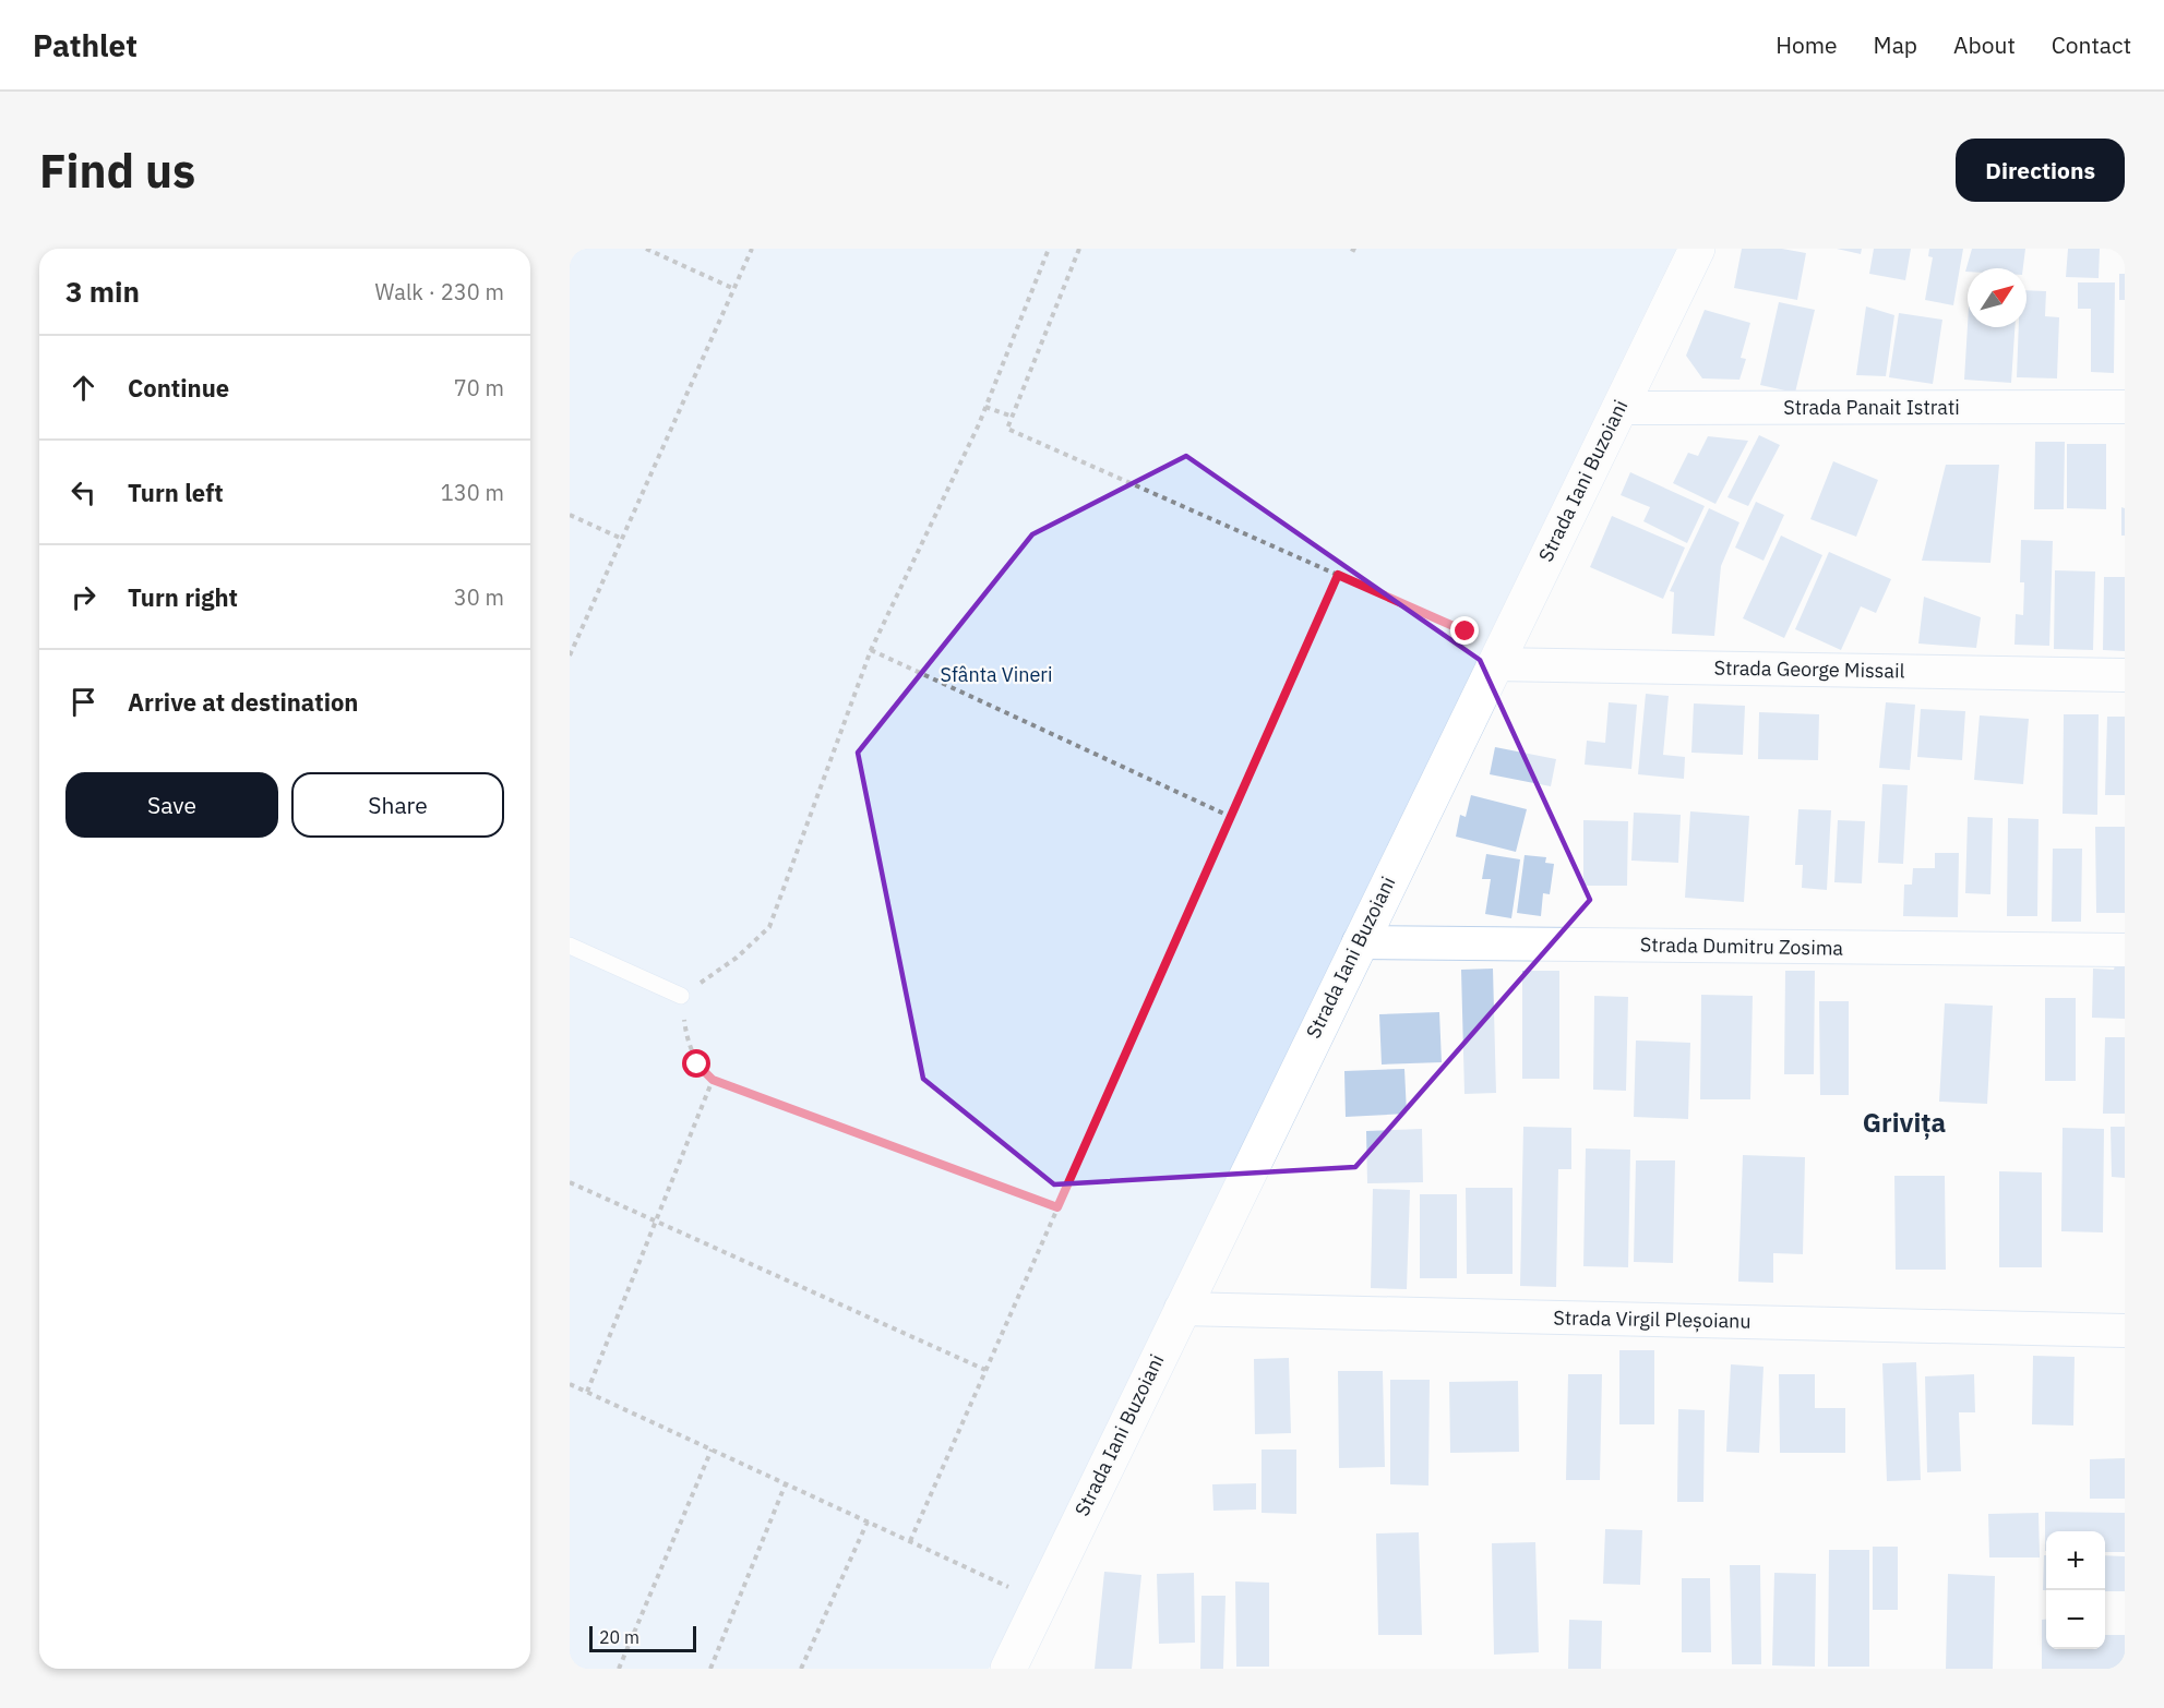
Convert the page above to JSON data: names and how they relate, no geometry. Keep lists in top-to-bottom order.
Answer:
{
  "streets": {
    "street": [
      "Strada Panait Istrati",
      "Strada Iani Buzoiani",
      "Strada George Missail",
      "Strada Dumitru Zosima",
      "Strada Virgil Pleșoianu"
    ]
  },
  "crossings": [
    ["Strada Panait Istrati", "Strada Iani Buzoiani"],
    ["Strada Iani Buzoiani", "Strada George Missail"],
    ["Strada Iani Buzoiani", "Strada Dumitru Zosima"],
    ["Strada Iani Buzoiani", "Strada Virgil Pleșoianu"]
  ],
  "districts": ["Grivița"],
  "parks": ["Sfânta Vineri"],
  "scale_bar": "20 m",
  "north": "top right",
  "page": {
    "header": "Pathlet",
    "nav": [
      "Home",
      "Map",
      "About",
      "Contact"
    ],
    "buttons": [
      "Directions",
      ["Save", "Share"]
    ],
    "title": "Find us",
    "heading": ["3 min", "Walk · 230 m"],
    "list": [
      ["Continue", "70 m"],
      ["Turn left", "130 m"],
      ["Turn right", "30 m"],
      "Arrive at destination"
    ],
    "map_buttons": ["+", "−"],
    "scale": "20 m"
  }
}
